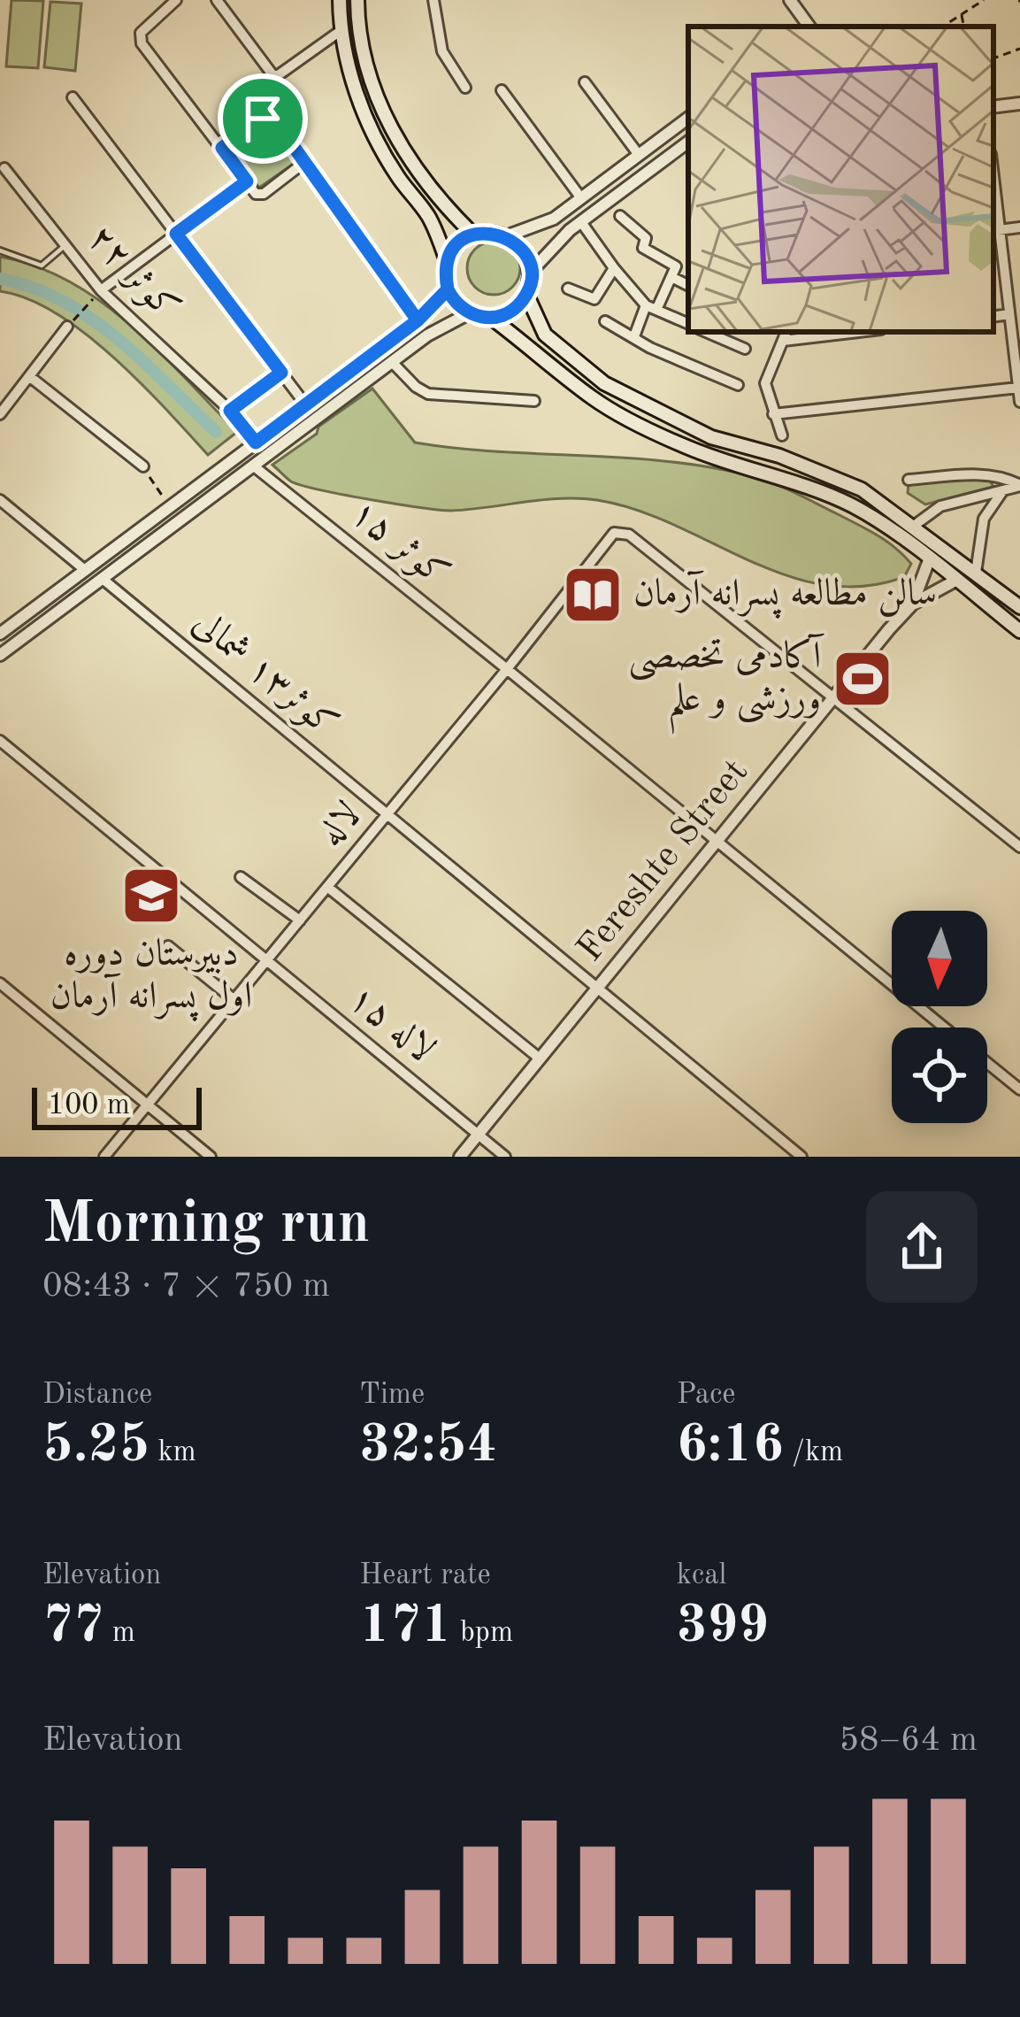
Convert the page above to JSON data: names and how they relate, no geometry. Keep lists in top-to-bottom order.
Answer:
{
  "streets": {
    "street": [
      "کوثر ۲۲",
      "کوثر ۱۵",
      "کوثر۱۳ شمالی",
      "لاله",
      "Fereshte Street",
      "لاله ۱۵"
    ]
  },
  "crossings": [
    ["کوثر ۱۵", "لاله"],
    ["کوثر ۱۵", "Fereshte Street"],
    ["کوثر۱۳ شمالی", "لاله"],
    ["کوثر۱۳ شمالی", "Fereshte Street"],
    ["لاله", "Fereshte Street"],
    ["لاله", "لاله ۱۵"],
    ["Fereshte Street", "لاله ۱۵"]
  ],
  "places": {
    "library": ["سالن مطالعه پسرانه آرمان"],
    "sports": ["آکادمی تخصصی ورزشی و علم"],
    "school or university": ["دبیرستان دوره اول پسرانه آرمان"]
  },
  "scale_bar": "100 m",
  "north": "bottom",
  "page": {
    "scale": "100 m",
    "heading": ["Morning run", "08:43 · 7 × 750 m"],
    "stats": [
      ["Distance", "5.25 km"],
      ["Time", "32:54"],
      ["Pace", "6:16 /km"],
      ["Elevation", "77 m"],
      ["Heart rate", "171 bpm"],
      ["kcal", "399"]
    ],
    "chart": ["Elevation", "58–64 m"]
  }
}
